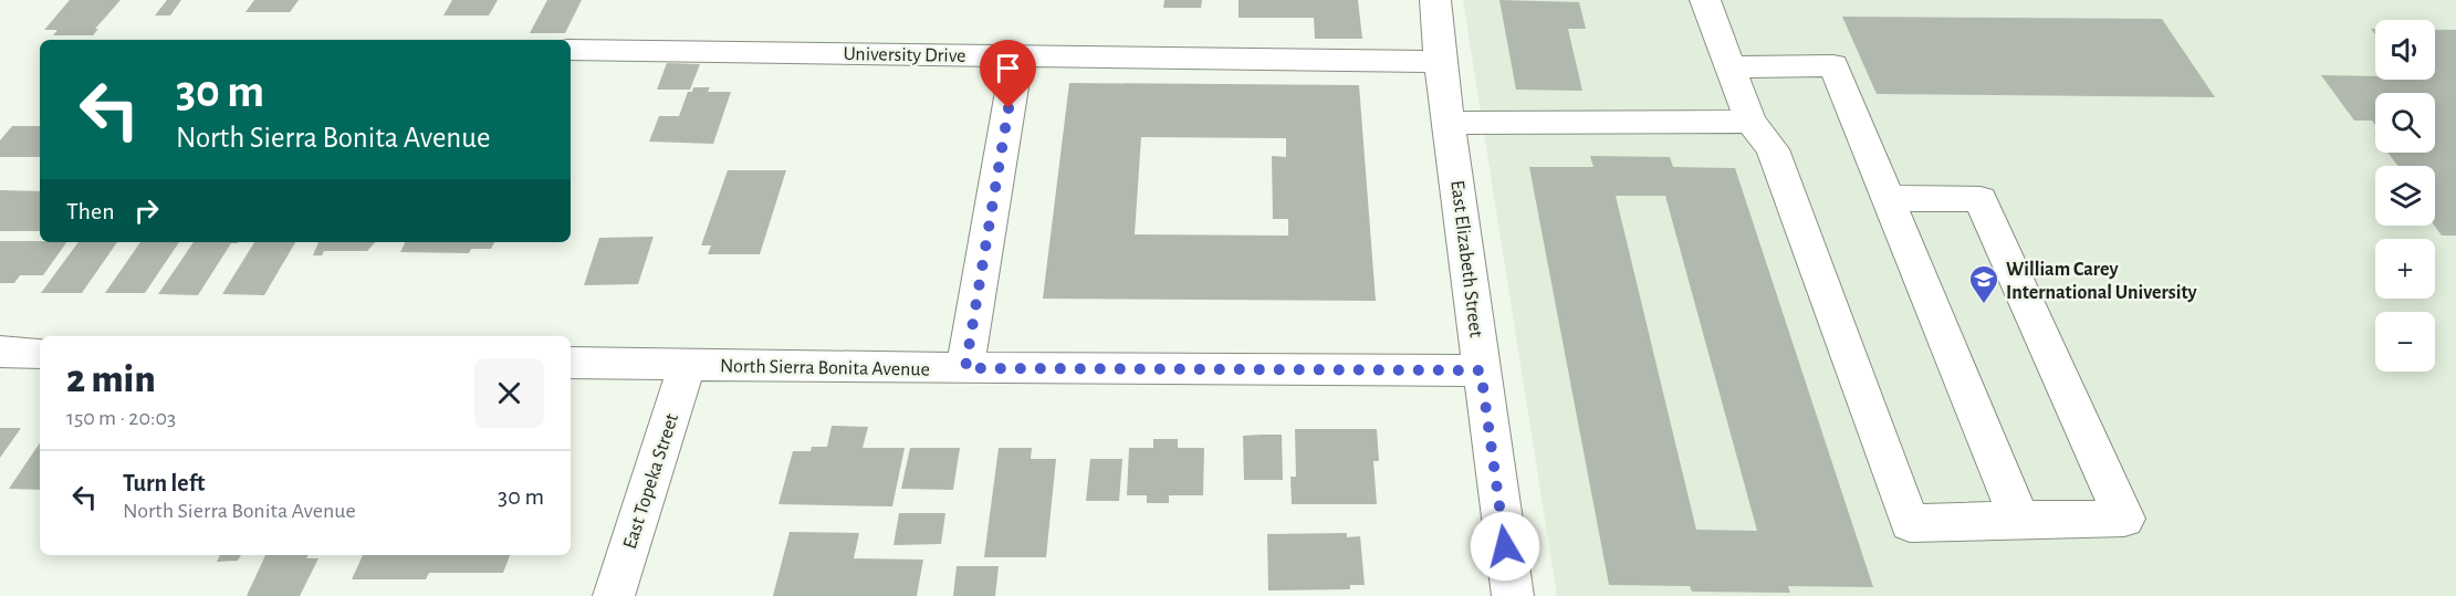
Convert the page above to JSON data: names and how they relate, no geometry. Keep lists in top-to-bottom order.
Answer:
{
  "streets": {
    "street": [
      "University Drive",
      "East Elizabeth Street",
      "North Sierra Bonita Avenue",
      "East Topeka Street"
    ]
  },
  "crossings": [
    ["University Drive", "East Elizabeth Street"],
    ["East Elizabeth Street", "North Sierra Bonita Avenue"],
    ["North Sierra Bonita Avenue", "East Topeka Street"]
  ],
  "places": {
    "school or university": ["William Carey International University"]
  },
  "page": {
    "map_buttons": ["+", "−"],
    "turn": ["30 m", "North Sierra Bonita Avenue"],
    "then": "Then",
    "heading": ["2 min", "150 m · 20:03"],
    "list": [
      {
        "name": "Turn left",
        "note": "North Sierra Bonita Avenue",
        "value": "30 m"
      }
    ]
  }
}
